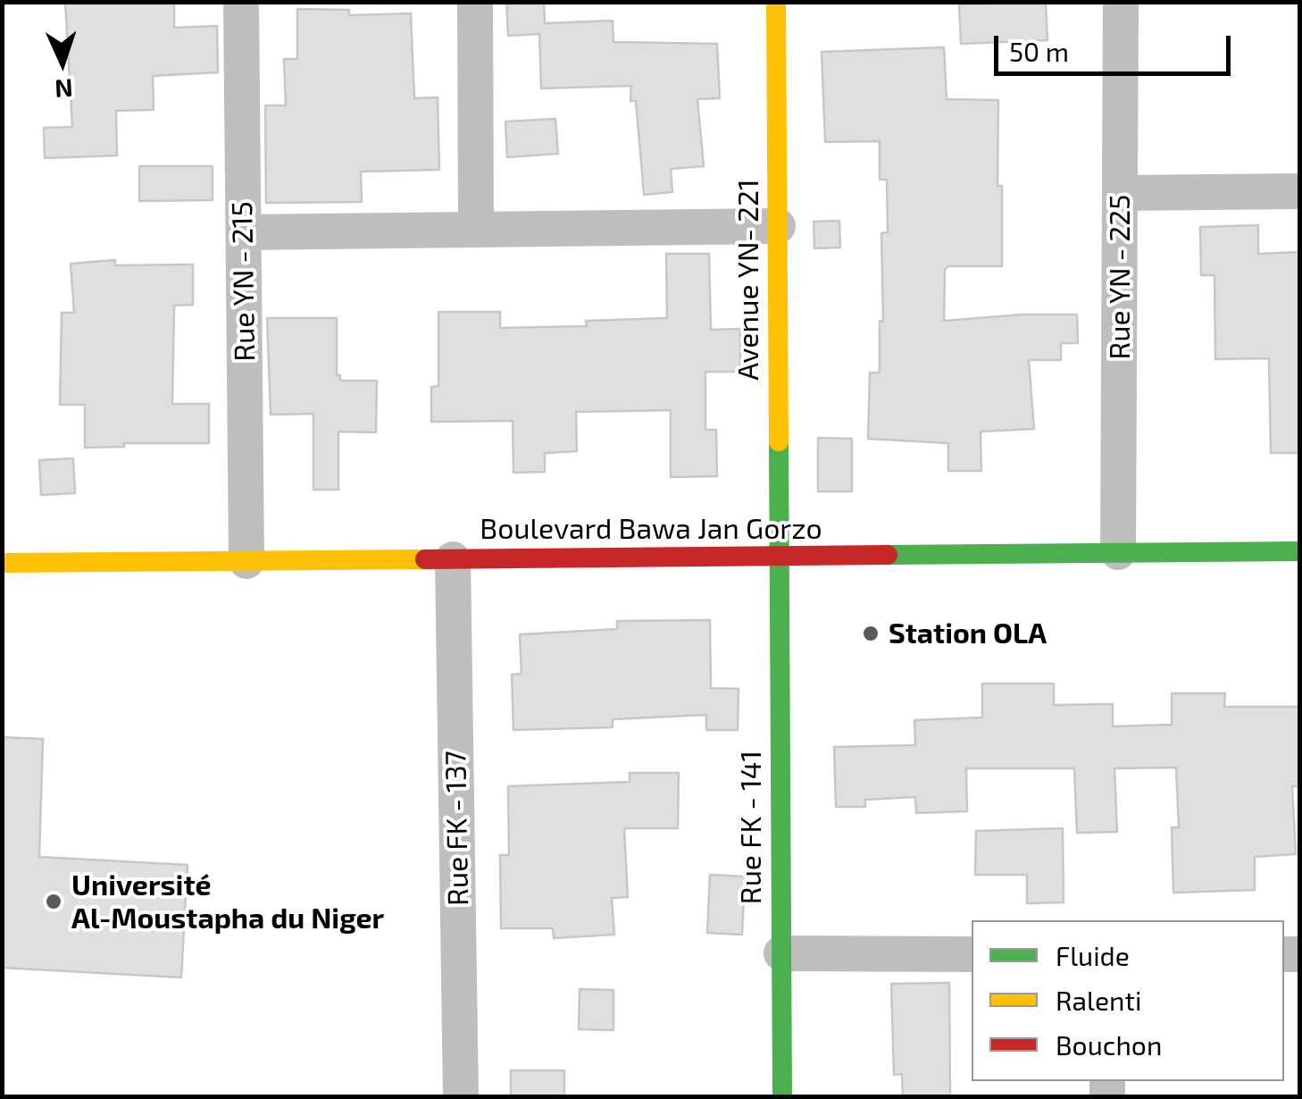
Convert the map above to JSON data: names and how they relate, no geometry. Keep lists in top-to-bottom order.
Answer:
{
  "streets": {
    "main road": ["Avenue YN- 221", "Boulevard Bawa Jan Gorzo", "Rue FK - 141"],
    "street": ["Rue YN - 225", "Rue YN - 215", "Rue FK - 137"]
  },
  "crossings": [
    ["Rue YN - 225", "Boulevard Bawa Jan Gorzo"],
    ["Avenue YN- 221", "Boulevard Bawa Jan Gorzo"],
    ["Avenue YN- 221", "Rue FK - 141"],
    ["Rue YN - 215", "Boulevard Bawa Jan Gorzo"],
    ["Boulevard Bawa Jan Gorzo", "Rue FK - 141"],
    ["Boulevard Bawa Jan Gorzo", "Rue FK - 137"]
  ],
  "places": ["Station OLA", "Université Al-Moustapha du Niger"],
  "legend": ["Fluide", "Ralenti", "Bouchon"],
  "scale_bar": "50 m",
  "north": "bottom"
}
